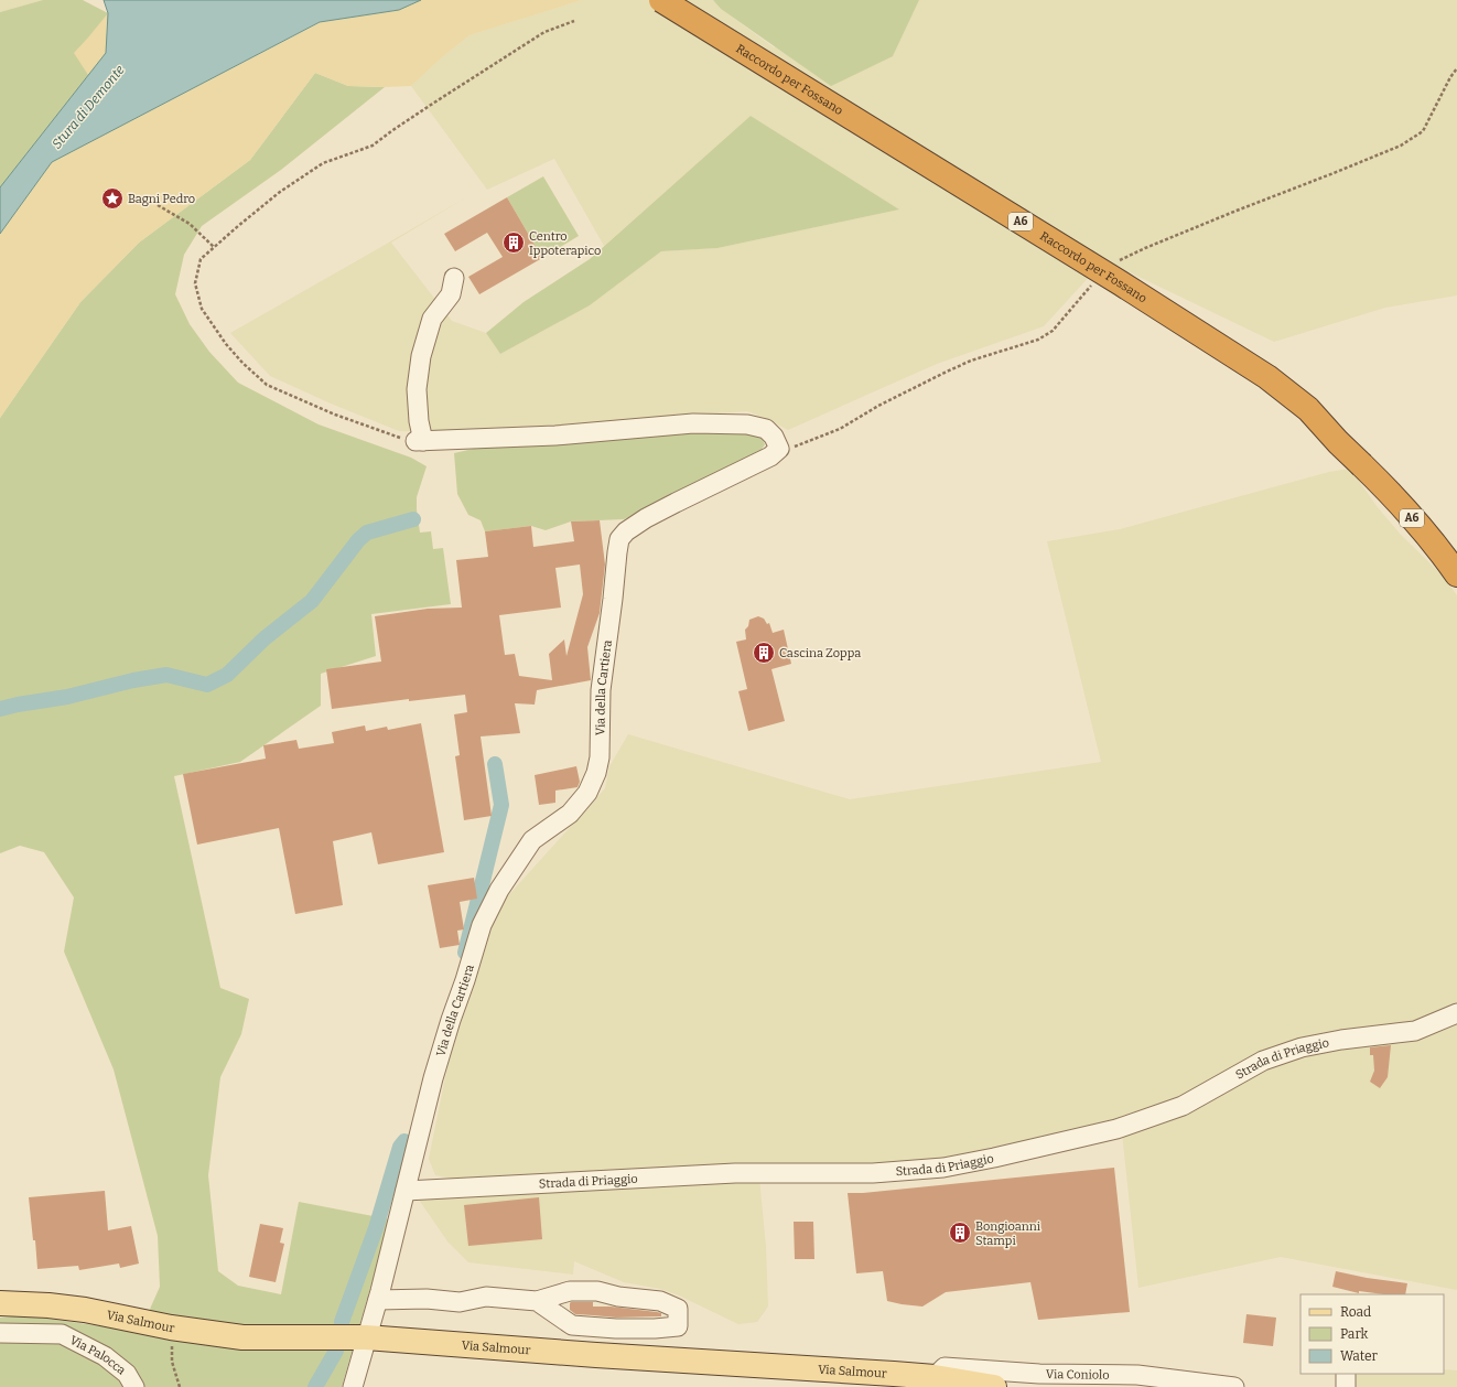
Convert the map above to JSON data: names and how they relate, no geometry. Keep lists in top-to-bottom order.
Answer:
{
  "streets": {
    "highway": ["Raccordo per Fossano", "A6"],
    "main road": ["Via Salmour"],
    "street": [
      "Via della Cartiera",
      "Strada di Priaggio",
      "Via Palocca",
      "Via Coniolo"
    ]
  },
  "crossings": [
    ["Via della Cartiera", "Strada di Priaggio"],
    ["Via della Cartiera", "Via Salmour"],
    ["Via Salmour", "Via Coniolo"]
  ],
  "water": ["Stura di Demonte"],
  "places": {
    "place": ["Bagni Pedro"],
    "building": ["Centro Ippoterapico", "Cascina Zoppa", "Bongioanni Stampi"]
  },
  "legend": ["Road", "Park", "Water"]
}
